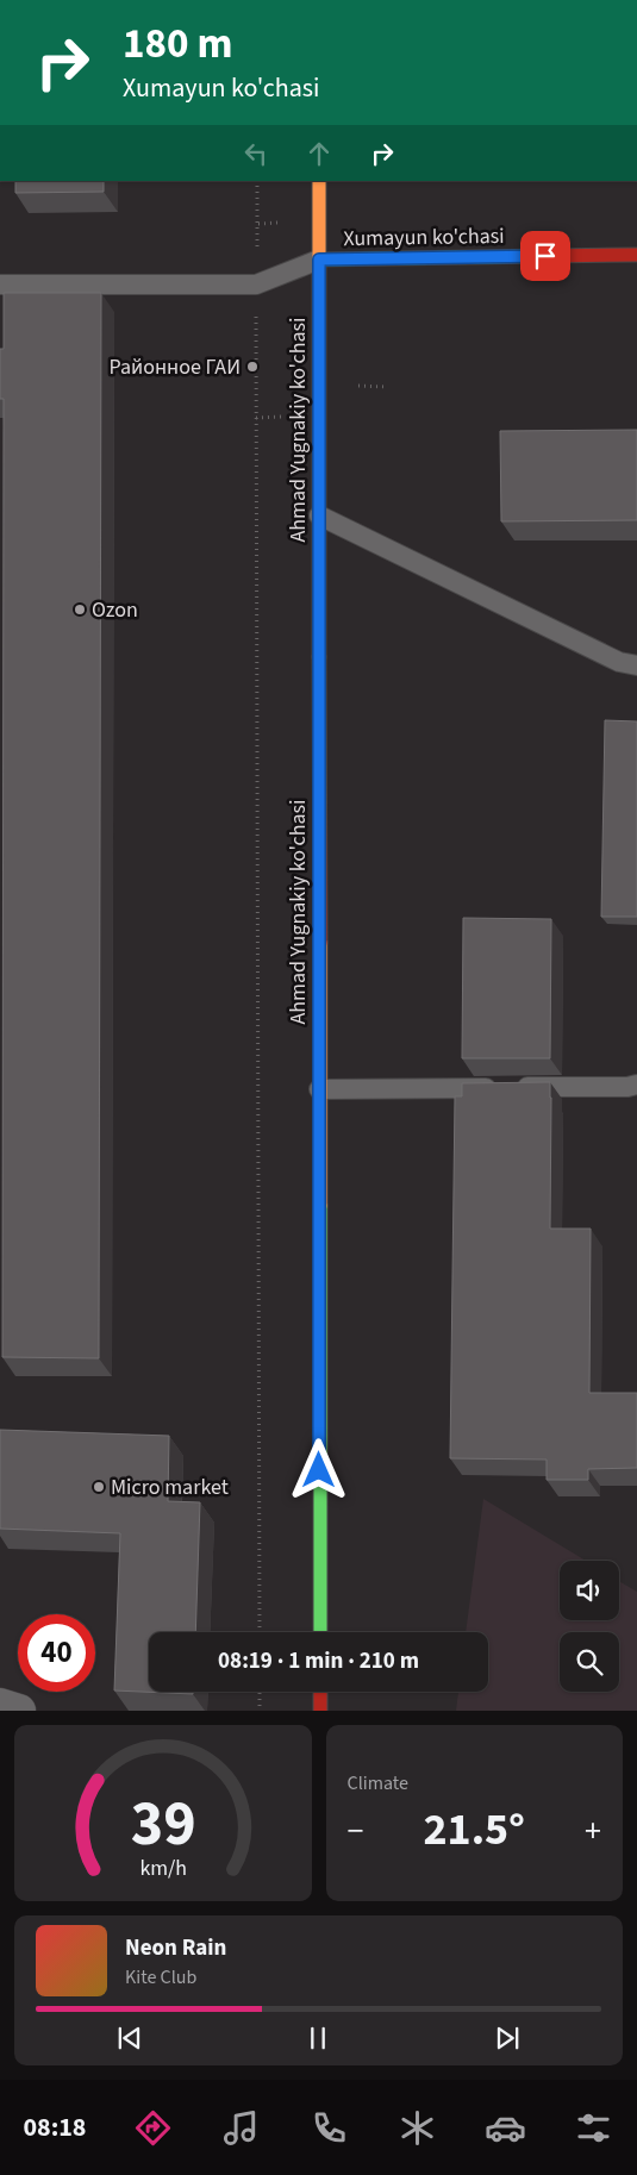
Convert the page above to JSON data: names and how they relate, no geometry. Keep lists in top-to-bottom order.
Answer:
{
  "streets": {
    "street": ["Xumayun ko'chasi", "Ahmad Yugnakiy ko'chasi"]
  },
  "crossings": [
    ["Xumayun ko'chasi", "Ahmad Yugnakiy ko'chasi"]
  ],
  "places": ["Районное ГАИ", "Ozon", "Micro market"],
  "page": {
    "turn": ["180 m", "Xumayun ko'chasi"],
    "limit": "40",
    "trip": "08:19 · 1 min · 210 m",
    "tile": "Climate",
    "heat": ["−", "21.5°", "+"],
    "song": ["Neon Rain", "Kite Club"],
    "tabs": "08:18",
    "gauge": ["39", "km/h"]
  }
}
